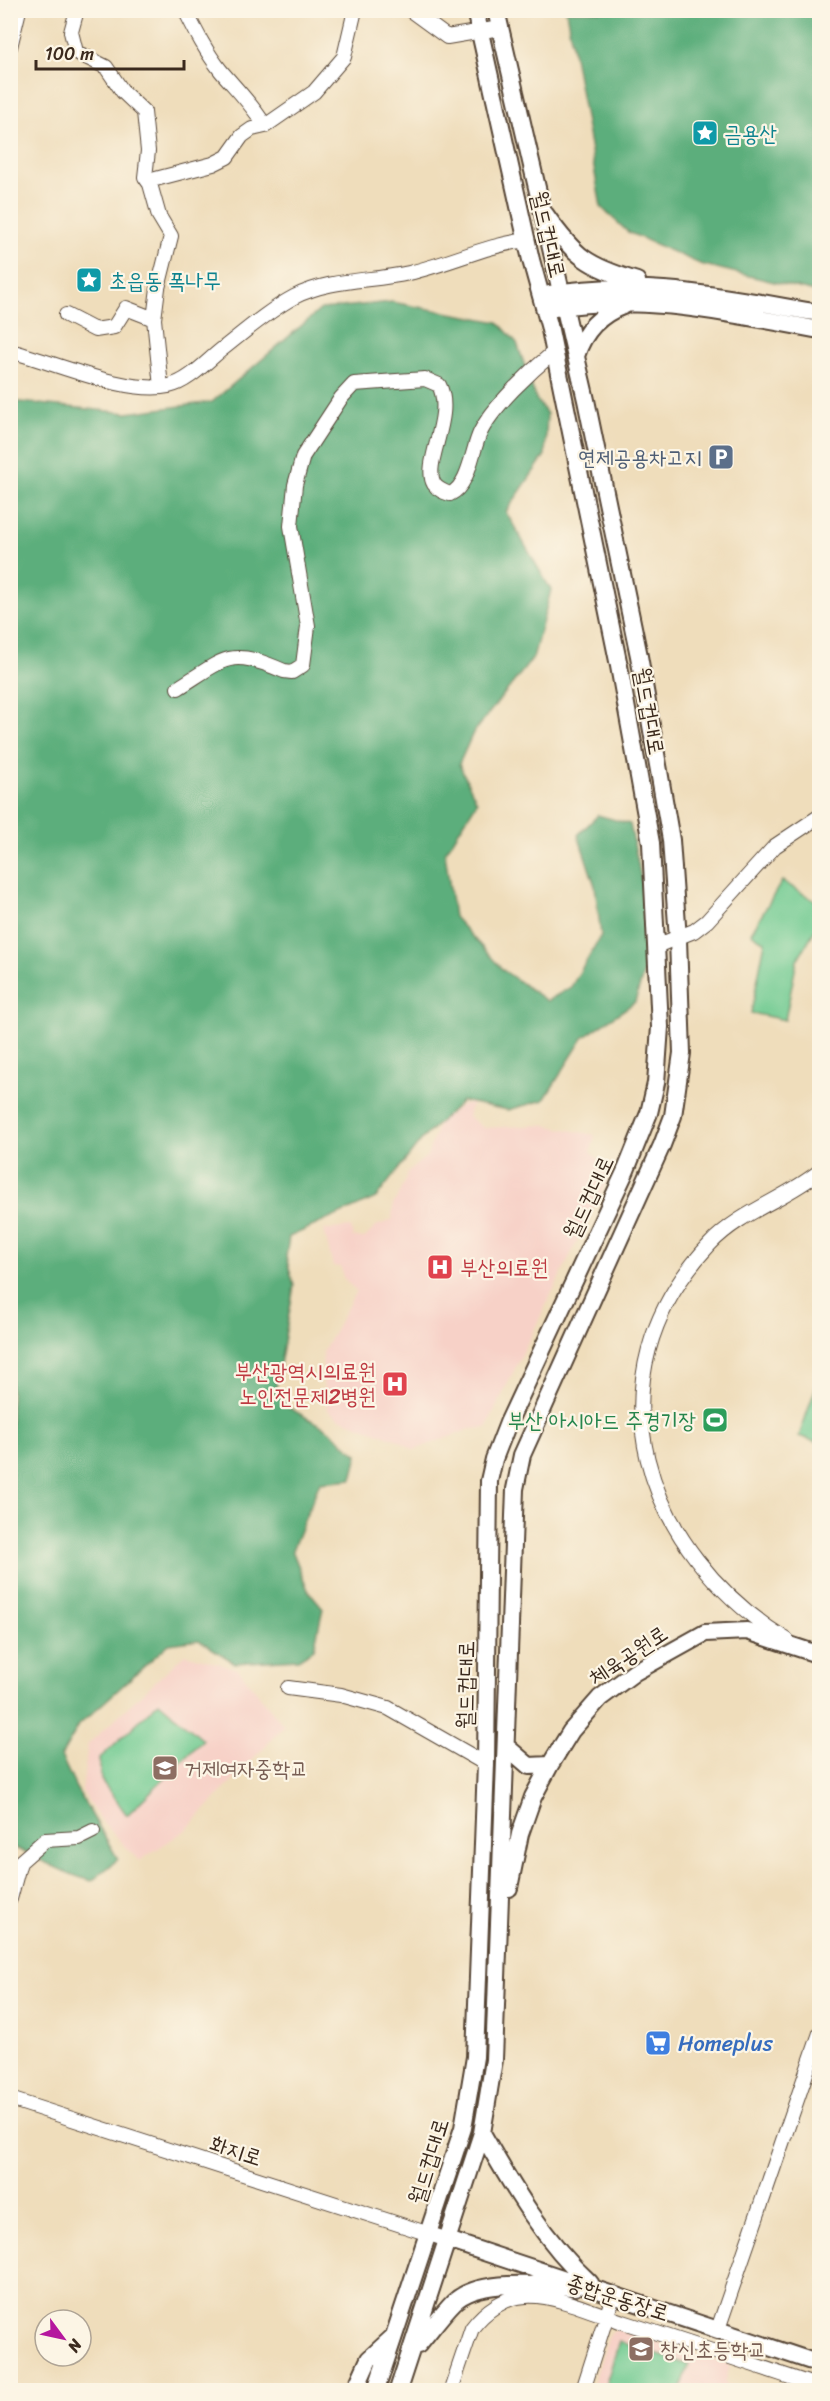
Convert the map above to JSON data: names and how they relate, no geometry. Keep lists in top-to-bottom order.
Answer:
{
  "streets": {
    "main road": ["월드컵대로", "체육공원로", "종합운동장로"],
    "street": ["화지로"]
  },
  "crossings": [
    ["월드컵대로", "체육공원로"],
    ["월드컵대로", "화지로"],
    ["월드컵대로", "종합운동장로"],
    ["화지로", "종합운동장로"]
  ],
  "places": {
    "place": ["금용산", "초읍동 폭나무"],
    "parking": ["연제공용차고지"],
    "hospital": ["부산의료원", "부산광역시의료원 노인전문제2병원"],
    "sports": ["부산 아시아드 주경기장"],
    "school or university": ["거제여자중학교", "창신초등학교"],
    "supermarket": ["Homeplus"]
  },
  "scale_bar": "100 m",
  "north": "bottom right"
}
